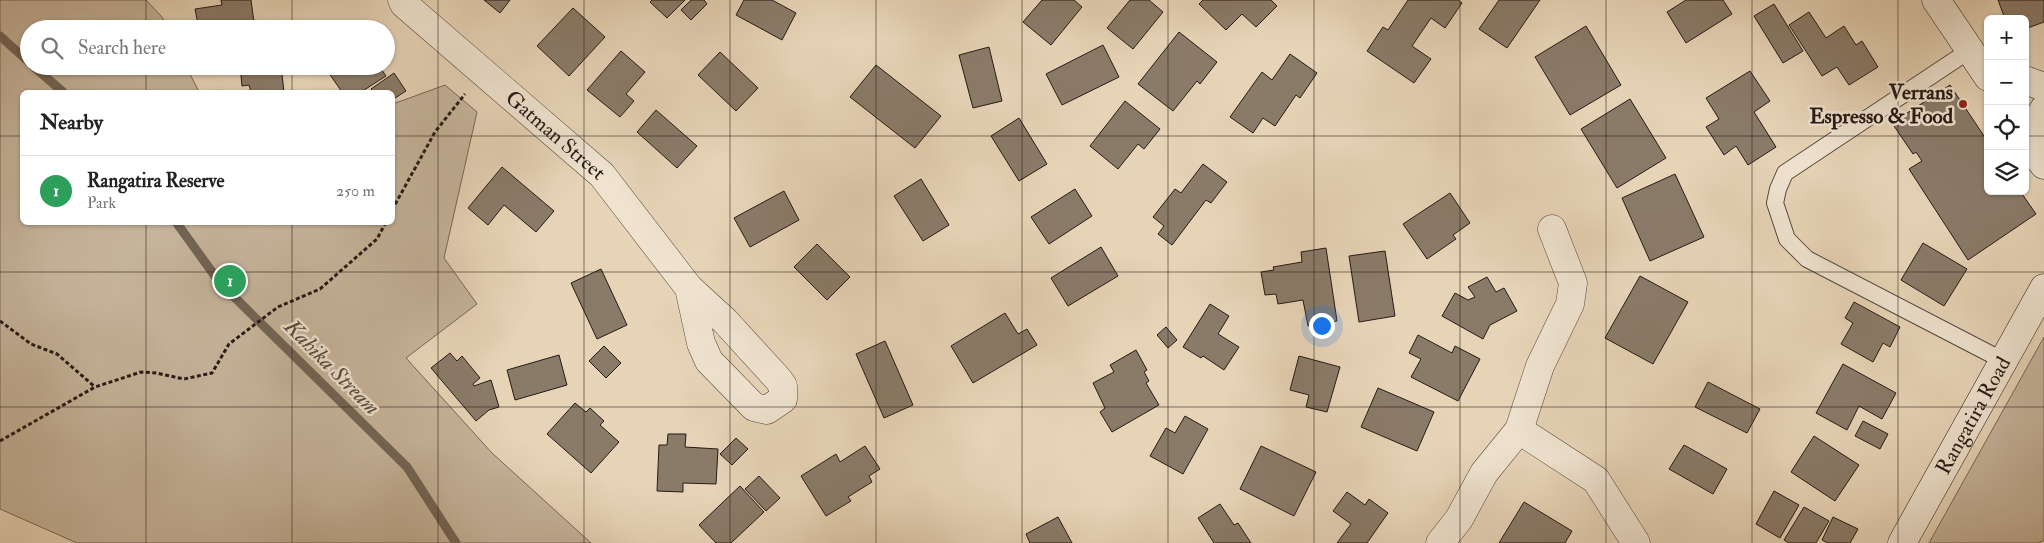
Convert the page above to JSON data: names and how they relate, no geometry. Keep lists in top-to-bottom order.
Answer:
{
  "streets": {
    "street": ["Gatman Street", "Rangatira Road"]
  },
  "water": ["Kahika Stream"],
  "places": ["Verrans Espresso & Food"],
  "page": {
    "map_buttons": ["+", "−"],
    "search": "Search here",
    "heading": "Nearby",
    "list": [
      {
        "mark": "1",
        "name": "Rangatira Reserve",
        "note": "Park",
        "value": "250 m"
      }
    ],
    "pins": "1"
  }
}
